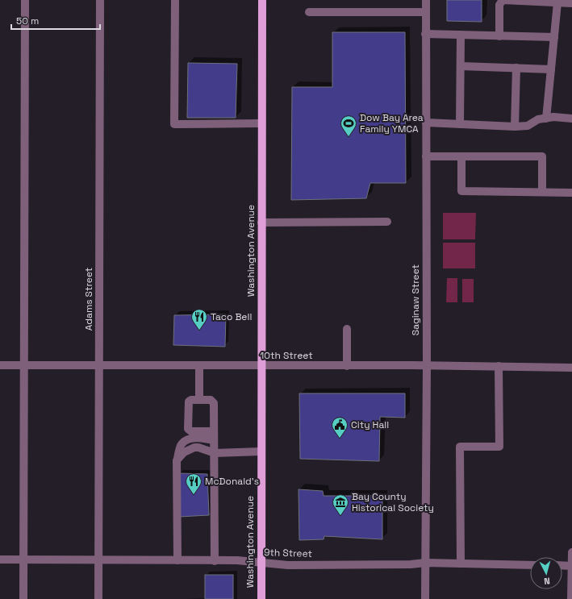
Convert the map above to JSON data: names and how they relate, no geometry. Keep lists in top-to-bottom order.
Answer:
{
  "streets": {
    "main road": ["Washington Avenue"],
    "street": [
      "Adams Street",
      "Saginaw Street",
      "10th Street",
      "9th Street"
    ]
  },
  "crossings": [
    ["Washington Avenue", "10th Street"],
    ["Washington Avenue", "9th Street"],
    ["Adams Street", "10th Street"],
    ["Adams Street", "9th Street"],
    ["Saginaw Street", "10th Street"],
    ["Saginaw Street", "9th Street"]
  ],
  "places": {
    "sports": ["Dow Bay Area Family YMCA"],
    "restaurant": ["Taco Bell", "McDonald's"],
    "public building": ["City Hall"],
    "museum": ["Bay County Historical Society"]
  },
  "scale_bar": "50 m",
  "north": "bottom"
}
